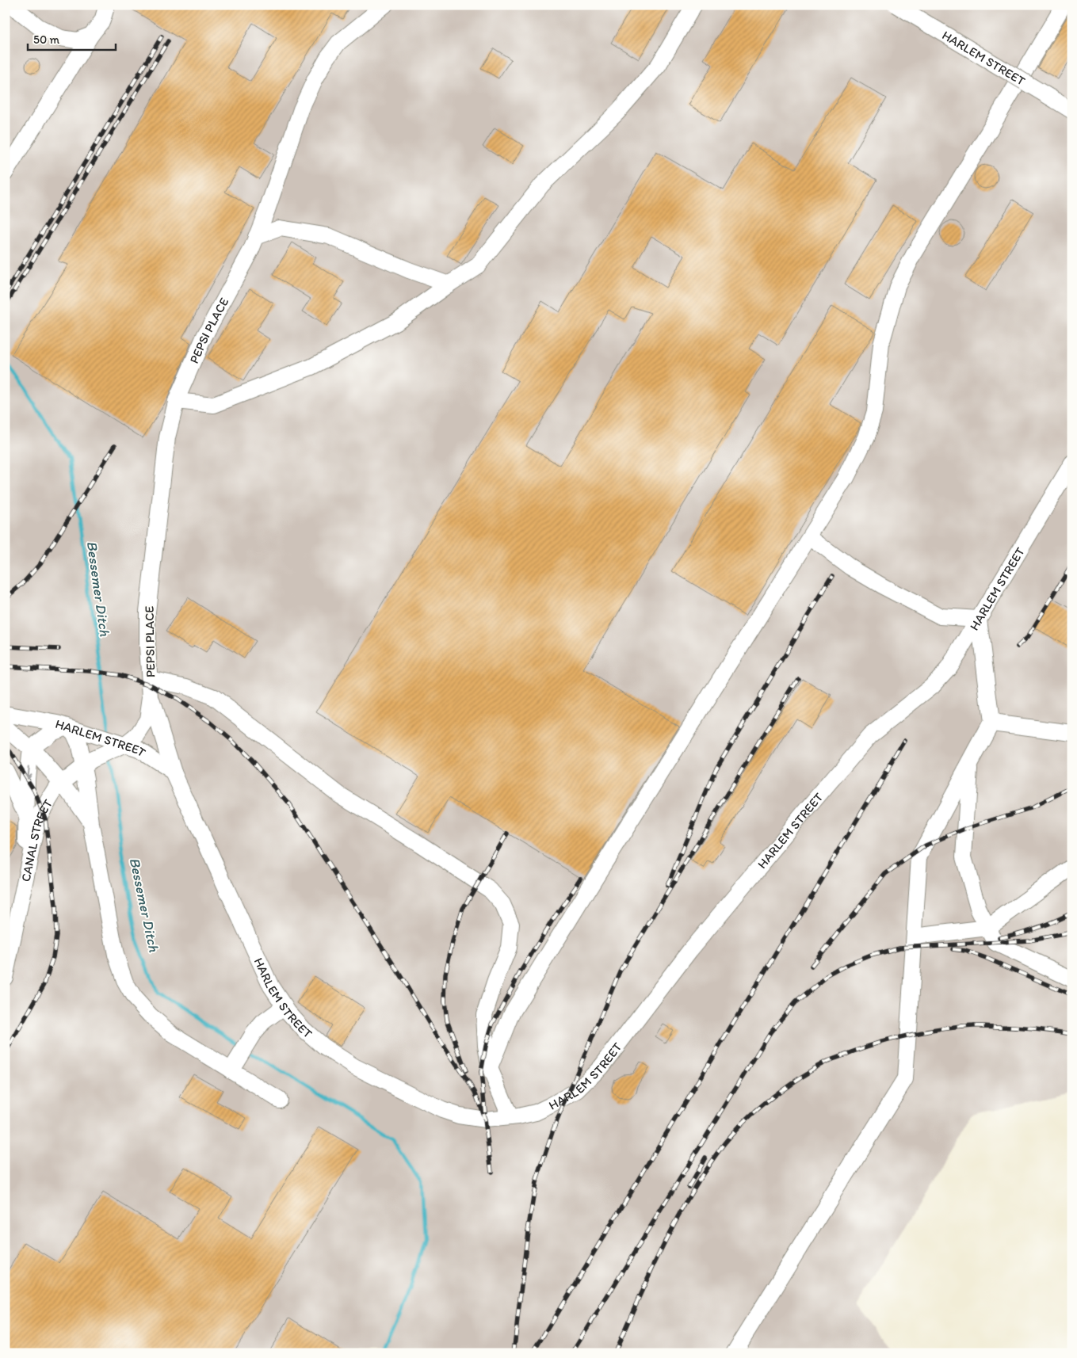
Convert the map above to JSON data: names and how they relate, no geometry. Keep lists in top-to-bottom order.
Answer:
{
  "streets": {
    "lane": ["HARLEM STREET", "PEPSI PLACE", "CANAL STREET"]
  },
  "crossings": [
    ["HARLEM STREET", "CANAL STREET"],
    ["PEPSI PLACE", "CANAL STREET"]
  ],
  "water": ["Bessemer Ditch"],
  "scale_bar": "50 m"
}
